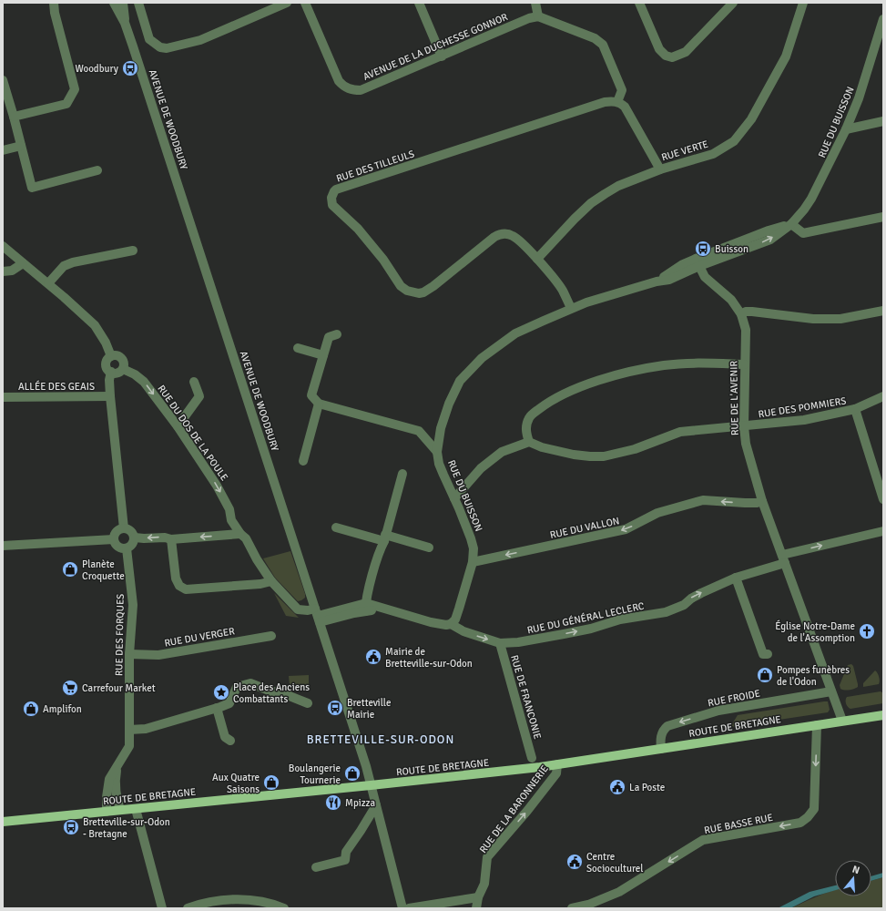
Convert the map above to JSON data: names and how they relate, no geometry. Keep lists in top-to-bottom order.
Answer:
{
  "streets": {
    "main road": ["ROUTE DE BRETAGNE"],
    "street": [
      "AVENUE DE LA DUCHESSE GONNOR",
      "AVENUE DE WOODBURY",
      "RUE DU BUISSON",
      "RUE VERTE",
      "RUE DES TILLEULS",
      "ALLÉE DES GEAIS",
      "RUE DE L'AVENIR",
      "RUE DES POMMIERS",
      "RUE DU DOS DE LA POULE",
      "RUE DU VALLON",
      "RUE DU GÉNÉRAL LECLERC",
      "RUE DES FORQUES",
      "RUE DU VERGER",
      "RUE DE FRANCONIE",
      "RUE FROIDE",
      "RUE DE LA BARONNERIE",
      "RUE BASSE RUE"
    ]
  },
  "crossings": [
    ["AVENUE DE WOODBURY", "RUE DU DOS DE LA POULE"],
    ["AVENUE DE WOODBURY", "ROUTE DE BRETAGNE"],
    ["RUE DU BUISSON", "RUE DES TILLEULS"],
    ["RUE DU BUISSON", "RUE DE L'AVENIR"],
    ["RUE DU BUISSON", "RUE DU VALLON"],
    ["RUE DU BUISSON", "RUE DU GÉNÉRAL LECLERC"],
    ["RUE VERTE", "RUE DES TILLEULS"],
    ["RUE DE L'AVENIR", "RUE DES POMMIERS"],
    ["RUE DE L'AVENIR", "RUE DU VALLON"],
    ["RUE DE L'AVENIR", "RUE DU GÉNÉRAL LECLERC"],
    ["RUE DE L'AVENIR", "RUE FROIDE"],
    ["RUE DE L'AVENIR", "ROUTE DE BRETAGNE"],
    ["RUE DU GÉNÉRAL LECLERC", "RUE DE FRANCONIE"],
    ["RUE DES FORQUES", "RUE DU VERGER"],
    ["RUE DES FORQUES", "ROUTE DE BRETAGNE"],
    ["RUE FROIDE", "ROUTE DE BRETAGNE"],
    ["ROUTE DE BRETAGNE", "RUE DE LA BARONNERIE"],
    ["ROUTE DE BRETAGNE", "RUE BASSE RUE"]
  ],
  "one_way": [
    "RUE DU DOS DE LA POULE",
    "RUE DU VALLON",
    "RUE DU GÉNÉRAL LECLERC",
    "RUE FROIDE",
    "RUE DE LA BARONNERIE",
    "RUE BASSE RUE"
  ],
  "districts": ["BRETTEVILLE-SUR-ODON"],
  "places": {
    "bus stop": [
      "Woodbury",
      "Buisson",
      "Bretteville Mairie",
      "Bretteville-sur-Odon - Bretagne"
    ],
    "shop": [
      "Planète Croquette",
      "Pompes funèbres de l'Odon",
      "Amplifon",
      "Boulangerie Tournerie",
      "Aux Quatre Saisons"
    ],
    "church": ["Église Notre-Dame de l'Assomption"],
    "public building": ["Mairie de Bretteville-sur-Odon", "La Poste", "Centre Socioculturel"],
    "supermarket": ["Carrefour Market"],
    "place": ["Place des Anciens Combattants"],
    "restaurant": ["Mpizza"]
  },
  "north": "top"
}
